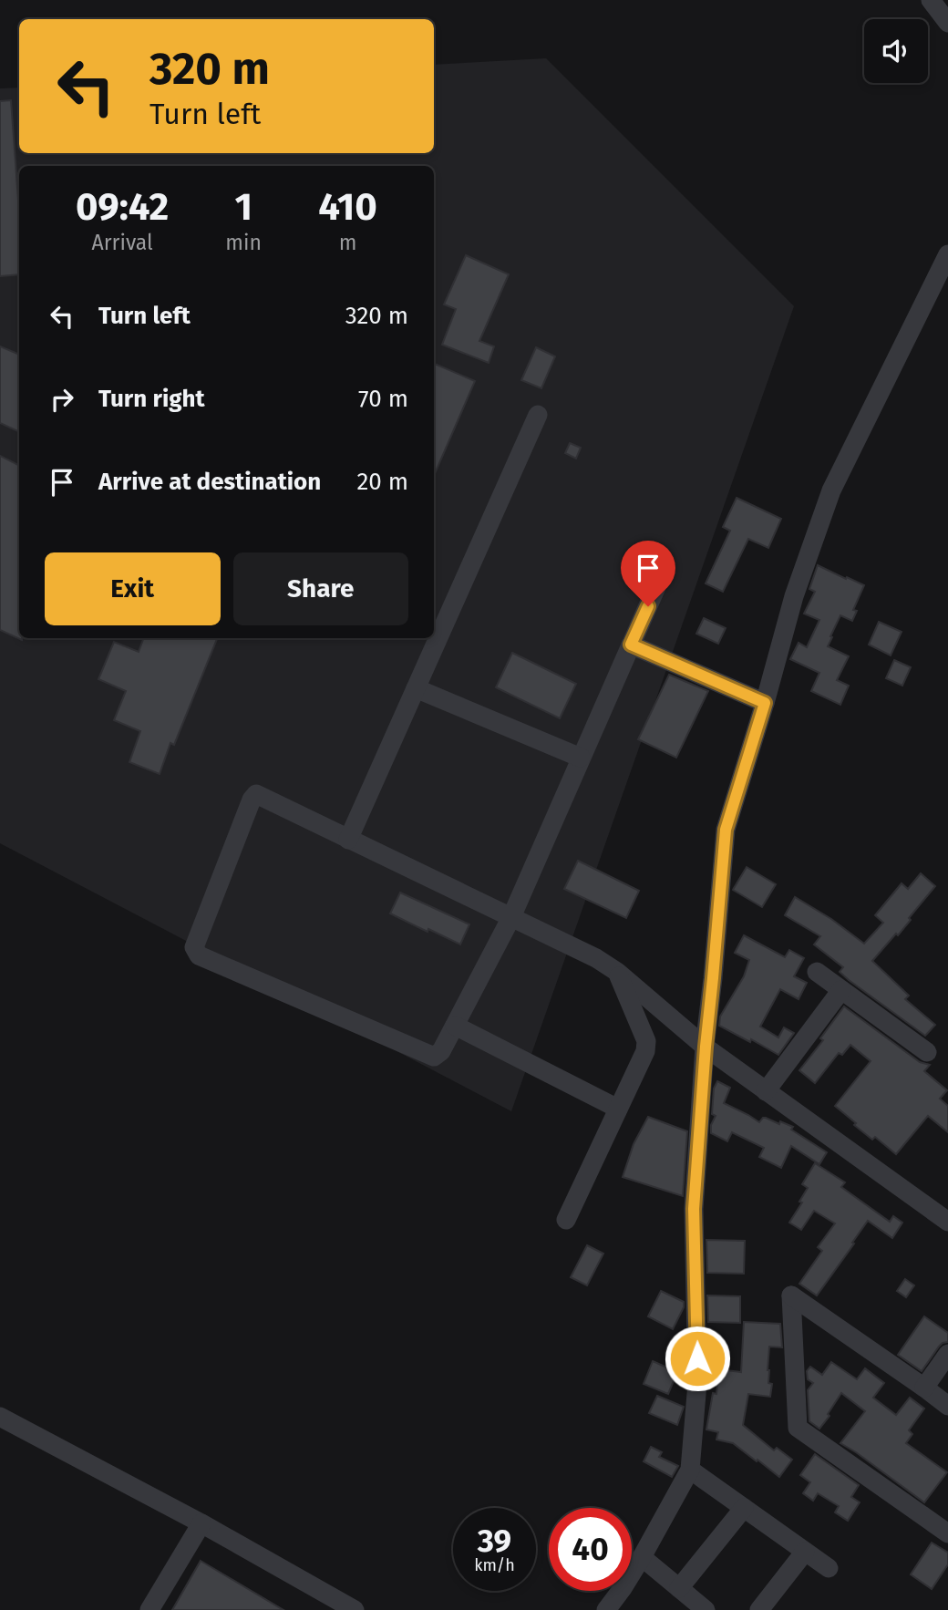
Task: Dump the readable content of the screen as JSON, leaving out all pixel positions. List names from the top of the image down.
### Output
{
  "page": {
    "turn": ["320 m", "Turn left"],
    "eta": [
      "09:42",
      "Arrival",
      "1",
      "min",
      "410",
      "m"
    ],
    "list": [
      {
        "name": "Turn left",
        "value": "320 m"
      },
      {
        "name": "Turn right",
        "value": "70 m"
      },
      {
        "name": "Arrive at destination",
        "value": "20 m"
      }
    ],
    "buttons": ["Exit", "Share"],
    "speed": "39 km/h",
    "limit": "40"
  }
}
